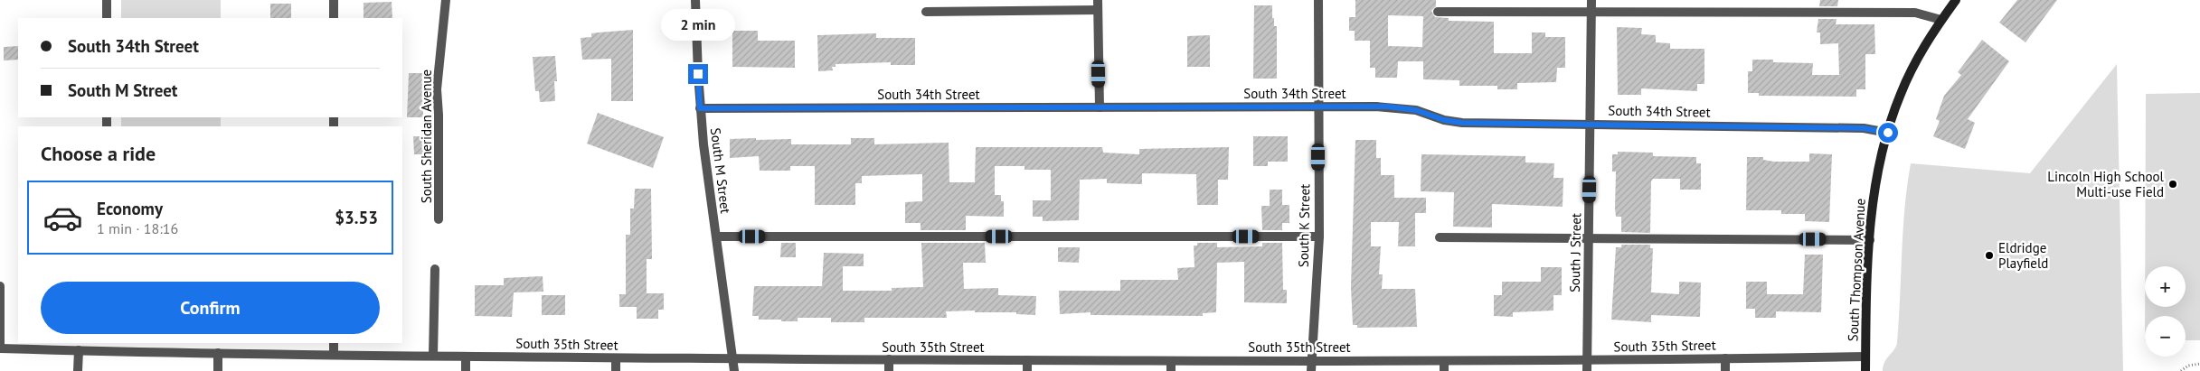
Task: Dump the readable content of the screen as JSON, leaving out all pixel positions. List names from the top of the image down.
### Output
{
  "streets": {
    "main road": ["South Thompson Avenue"],
    "street": [
      "South 34th Street",
      "South Sheridan Avenue",
      "South M Street",
      "South K Street",
      "South J Street",
      "South 35th Street"
    ]
  },
  "crossings": [
    ["South 34th Street", "South M Street"],
    ["South 34th Street", "South K Street"],
    ["South 34th Street", "South J Street"],
    ["South 34th Street", "South Thompson Avenue"],
    ["South M Street", "South 35th Street"],
    ["South K Street", "South 35th Street"],
    ["South J Street", "South 35th Street"],
    ["South Thompson Avenue", "South 35th Street"]
  ],
  "places": ["Lincoln High School Multi-use Field", "Eldridge Playfield"],
  "page": {
    "bubble": "2 min",
    "banner": ["South 34th Street", "South M Street"],
    "heading": "Choose a ride",
    "list": [
      {
        "name": "Economy",
        "note": "1 min · 18:16",
        "value": "$3.53"
      }
    ],
    "map_buttons": ["+", "−"],
    "buttons": "Confirm"
  }
}
